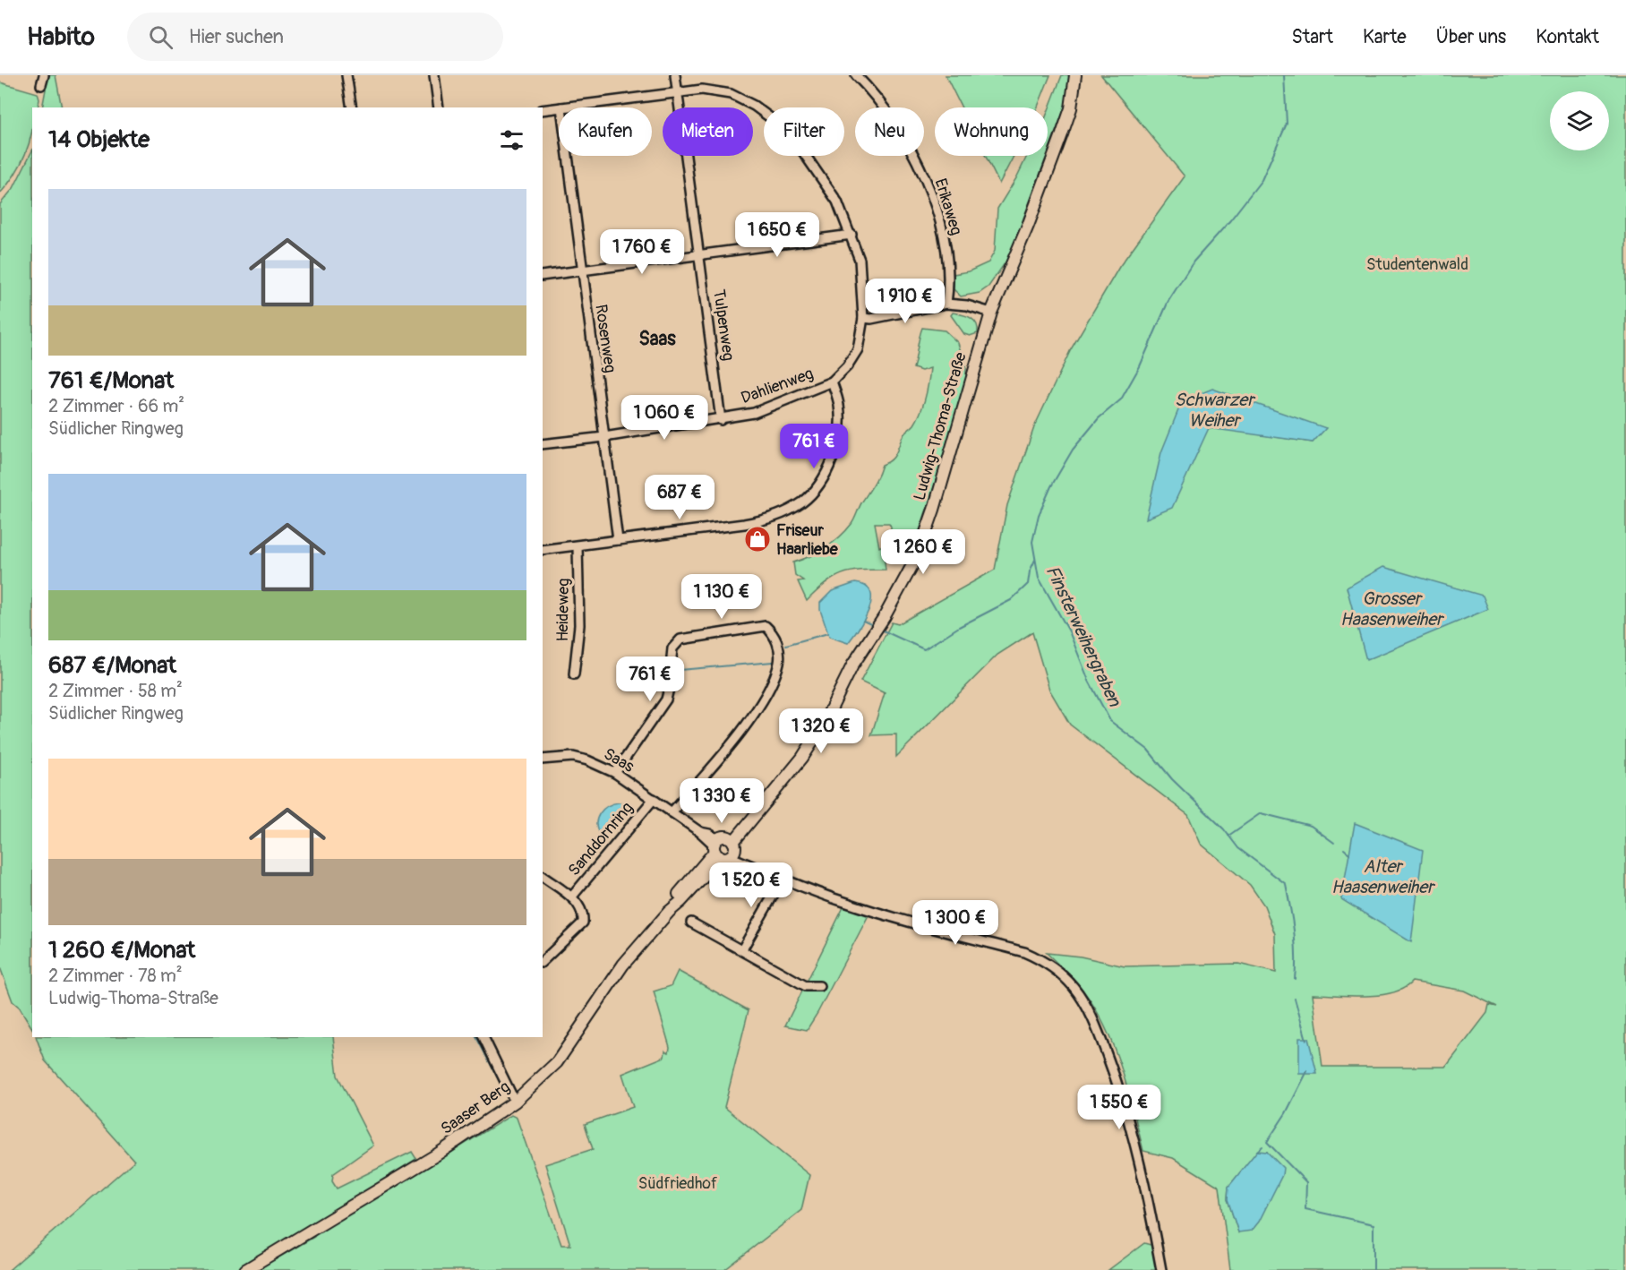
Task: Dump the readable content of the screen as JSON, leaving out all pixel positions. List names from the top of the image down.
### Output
{
  "streets": {
    "street": [
      "Erikaweg",
      "Tulpenweg",
      "Rosenweg",
      "Dahlienweg",
      "Ludwig-Thoma-Straße",
      "Heideweg",
      "Saas",
      "Sanddornring",
      "Saaser Berg"
    ]
  },
  "crossings": [
    ["Tulpenweg", "Dahlienweg"],
    ["Rosenweg", "Dahlienweg"],
    ["Ludwig-Thoma-Straße", "Saas"],
    ["Ludwig-Thoma-Straße", "Saaser Berg"],
    ["Saas", "Sanddornring"],
    ["Saas", "Saaser Berg"]
  ],
  "districts": ["Saas"],
  "water": [
    "Schwarzer Weiher",
    "Grosser Haasenweiher",
    "Finsterweihergraben",
    "Alter Haasenweiher"
  ],
  "parks": ["Studentenwald", "Südfriedhof"],
  "places": {
    "shop": ["Friseur Haarliebe"]
  },
  "page": {
    "header": "Habito",
    "search": "Hier suchen",
    "nav": [
      "Start",
      "Karte",
      "Über uns",
      "Kontakt"
    ],
    "chip": [
      "Kaufen",
      "Mieten",
      "Filter",
      "Neu",
      "Wohnung"
    ],
    "heading": "14 Objekte",
    "list": [
      {
        "name": "761 €/Monat",
        "note": "2 Zimmer · 66 m² · Südlicher Ringweg"
      },
      {
        "name": "687 €/Monat",
        "note": "2 Zimmer · 58 m² · Südlicher Ringweg"
      },
      {
        "name": "1 260 €/Monat",
        "note": "2 Zimmer · 78 m² · Ludwig-Thoma-Straße"
      }
    ],
    "price": [
      "1 650 €",
      "1 760 €",
      "1 910 €",
      "1 060 €",
      "761 €",
      "687 €",
      "1 260 €",
      "1 130 €",
      "761 €",
      "1 320 €",
      "1 330 €",
      "1 520 €",
      "1 300 €",
      "1 550 €"
    ]
  }
}
